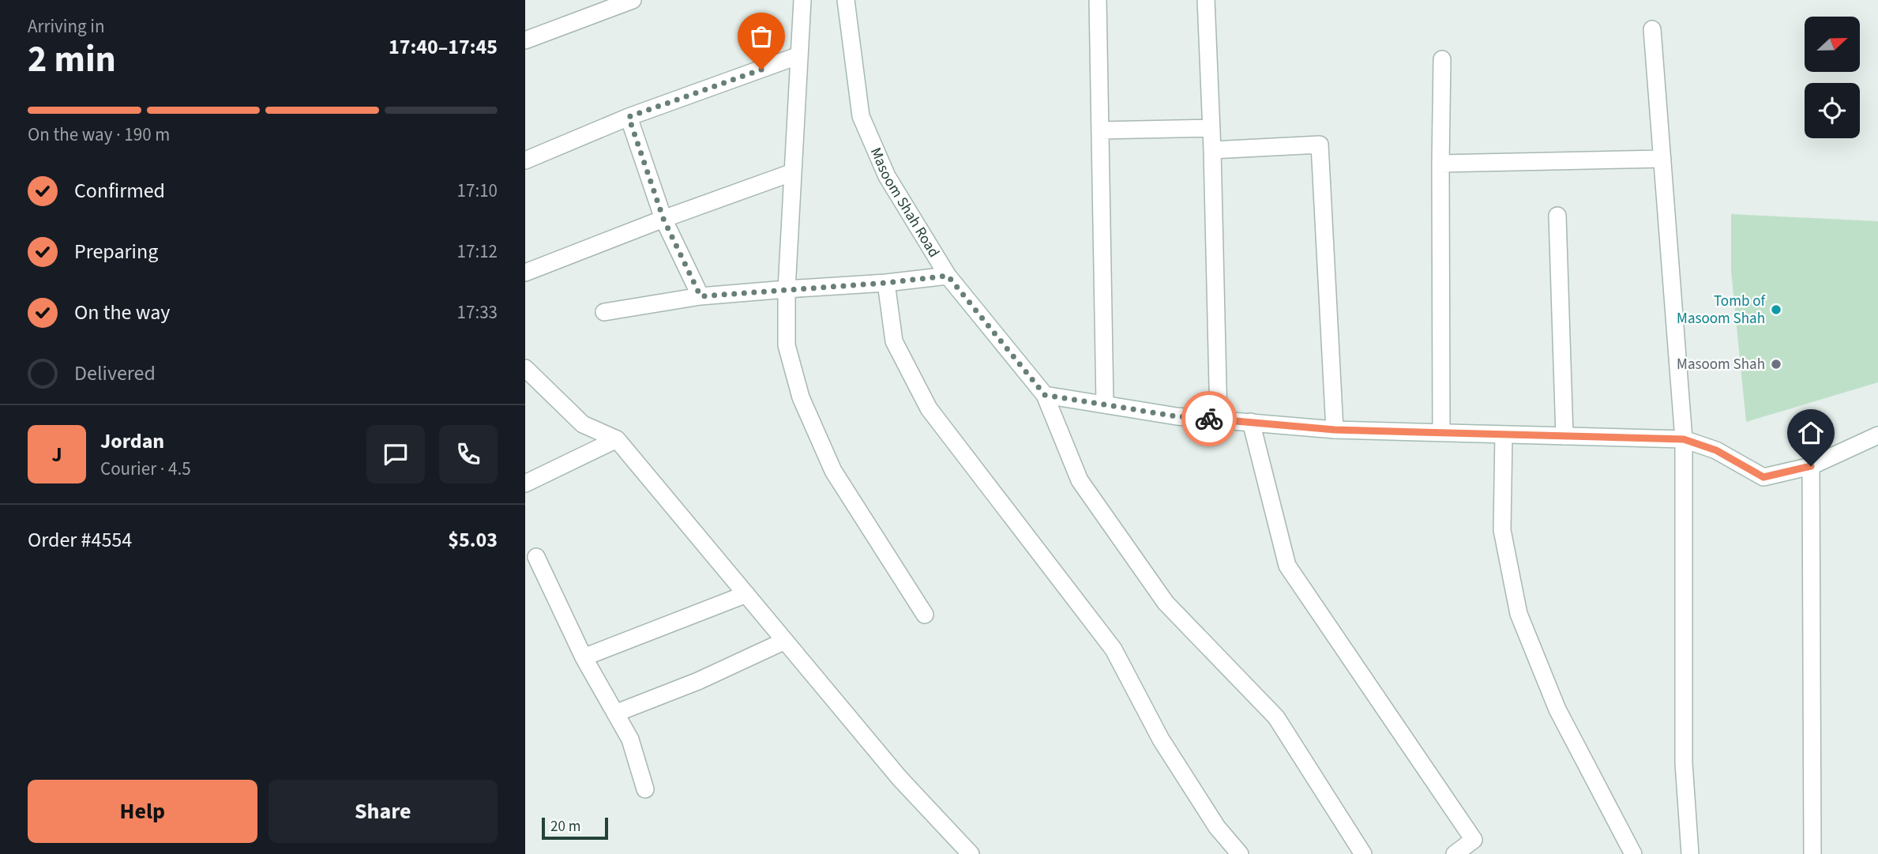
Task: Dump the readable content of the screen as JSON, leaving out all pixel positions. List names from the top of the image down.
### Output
{
  "streets": {
    "street": ["Masoom Shah Road"]
  },
  "places": ["Tomb of Masoom Shah", "Masoom Shah"],
  "scale_bar": "20 m",
  "north": "right",
  "page": {
    "heading": ["2 min", "Arriving in", "17:40–17:45"],
    "panel": [
      "Jordan",
      "Courier · 4.5",
      "Order #4554",
      "$5.03"
    ],
    "bar": "On the way · 190 m",
    "list": [
      ["Confirmed", "17:10"],
      ["Preparing", "17:12"],
      ["On the way", "17:33"],
      "Delivered"
    ],
    "round": "J",
    "buttons": ["Help", "Share"],
    "scale": "20 m"
  }
}
